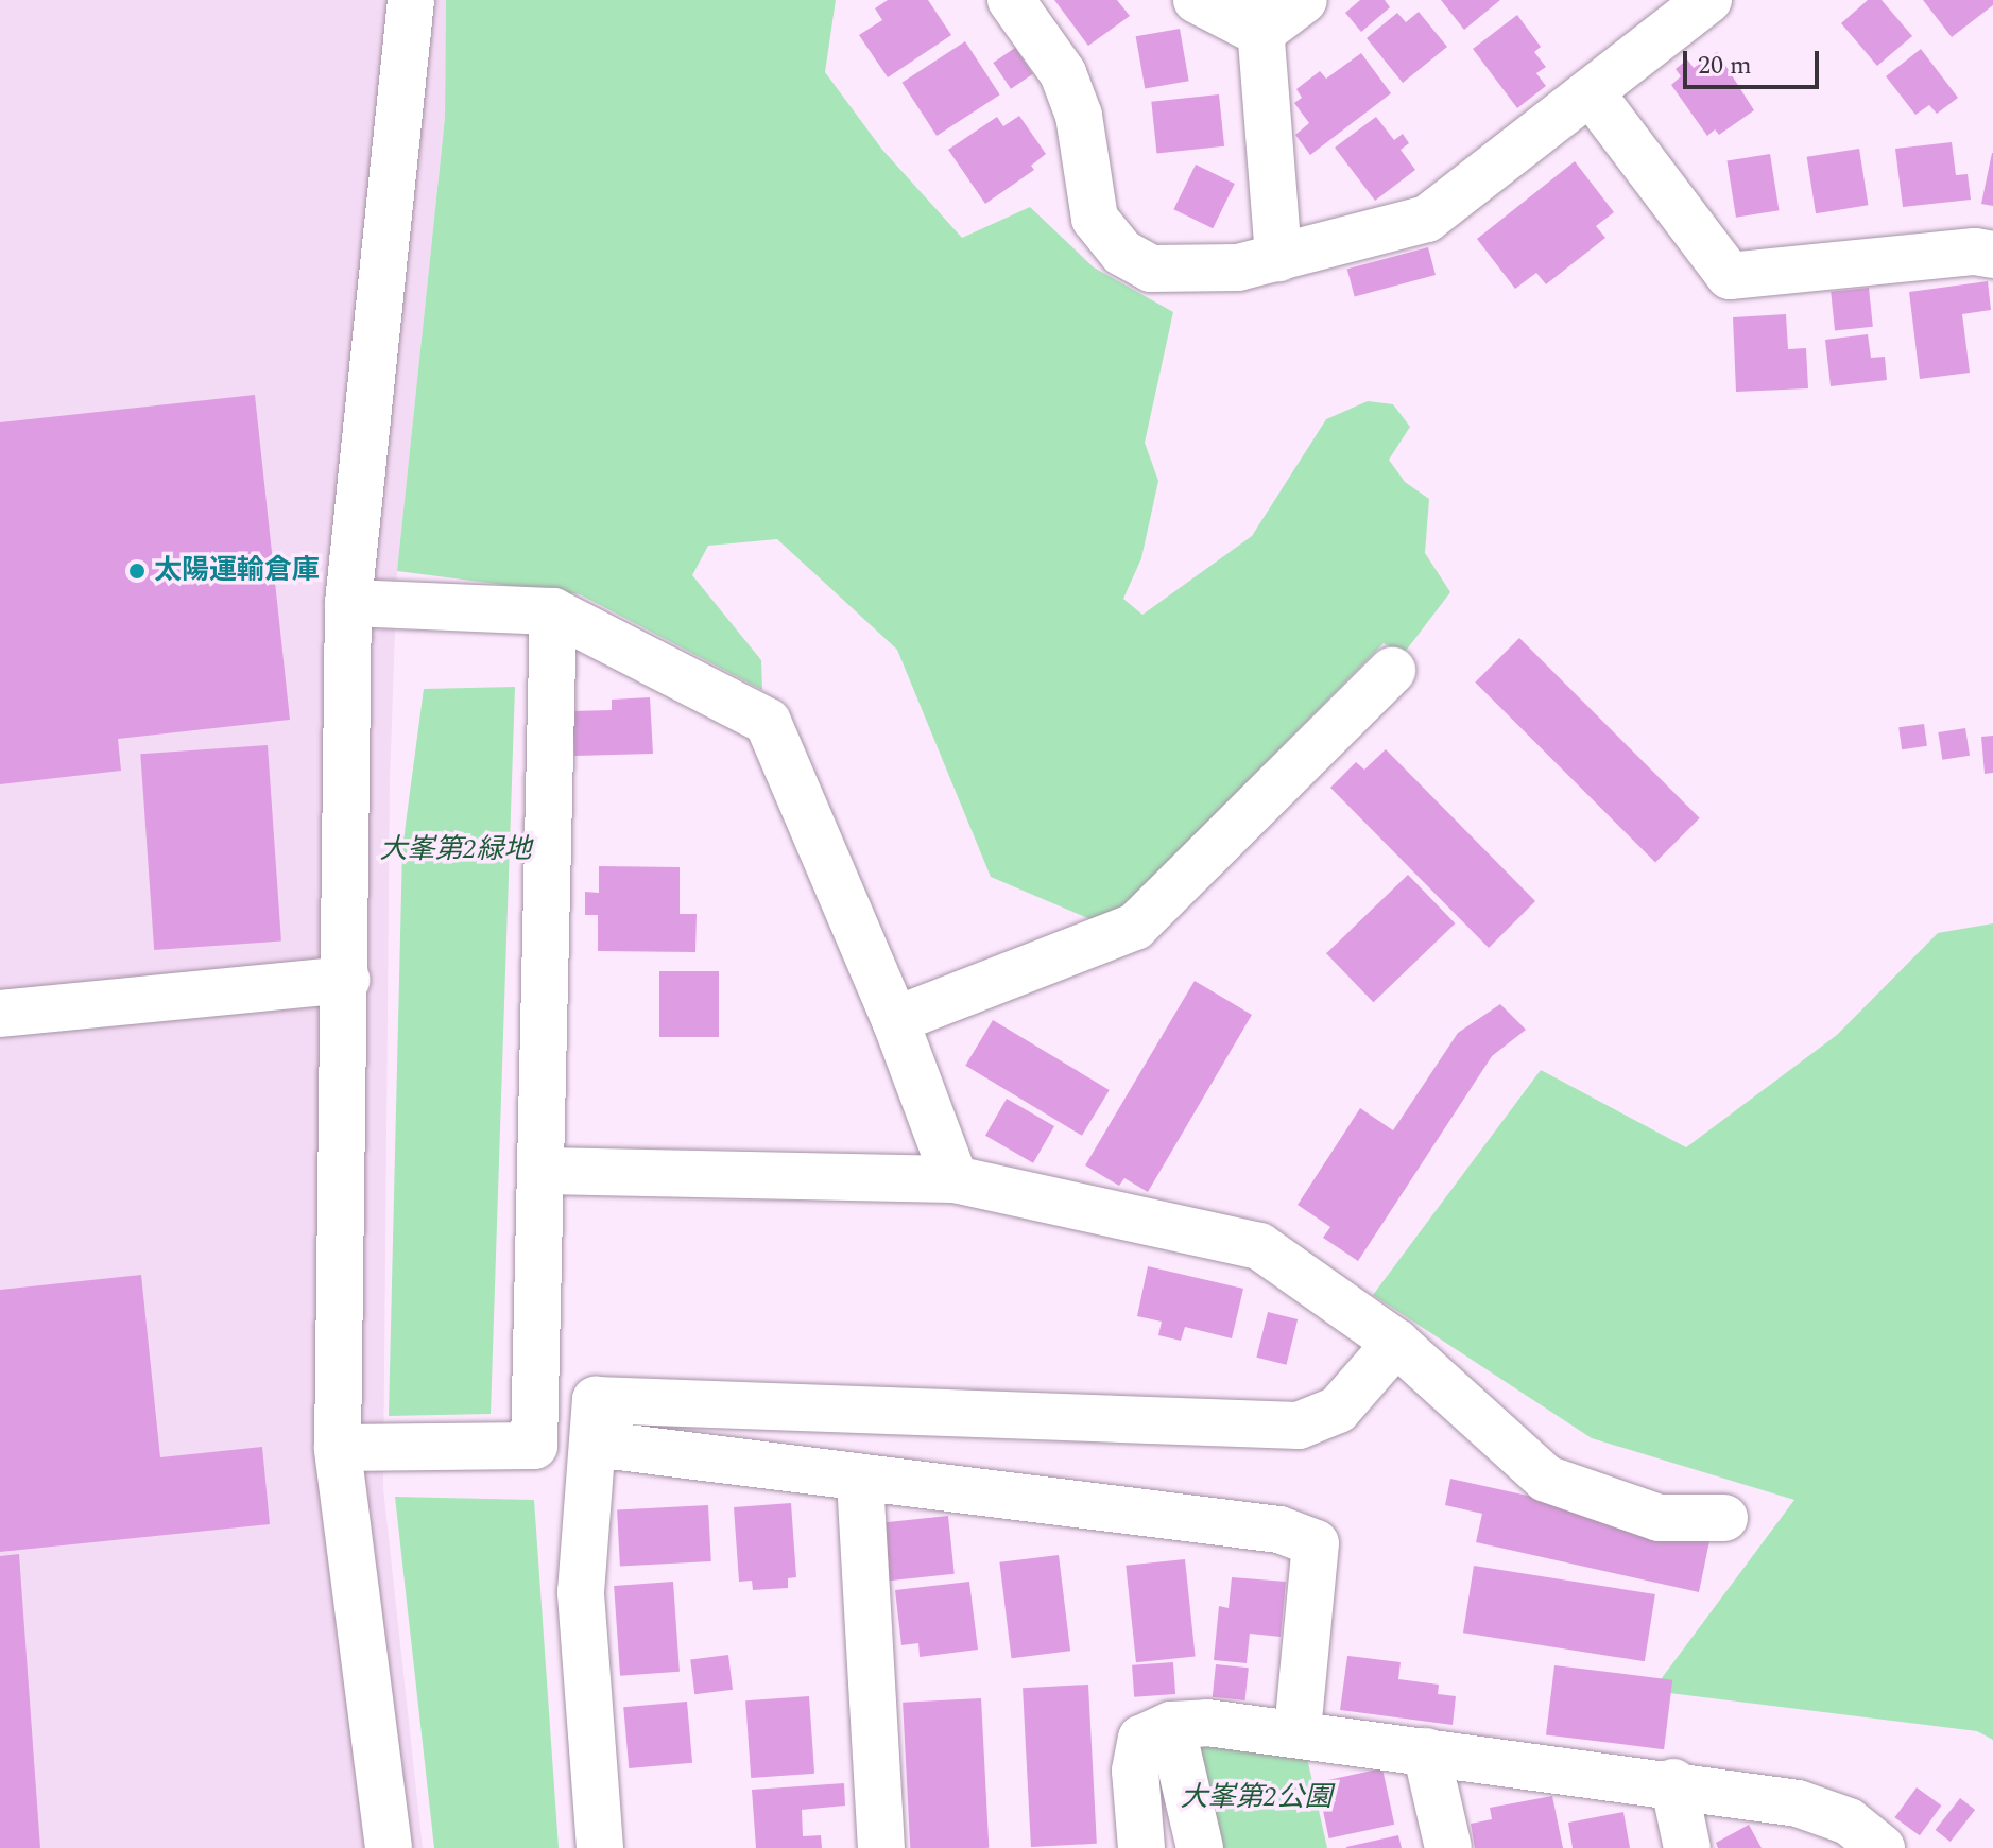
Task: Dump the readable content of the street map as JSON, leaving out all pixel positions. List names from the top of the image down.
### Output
{
  "parks": ["大峯第2緑地", "大峯第2公園"],
  "places": ["太陽運輸倉庫"],
  "scale_bar": "20 m"
}
